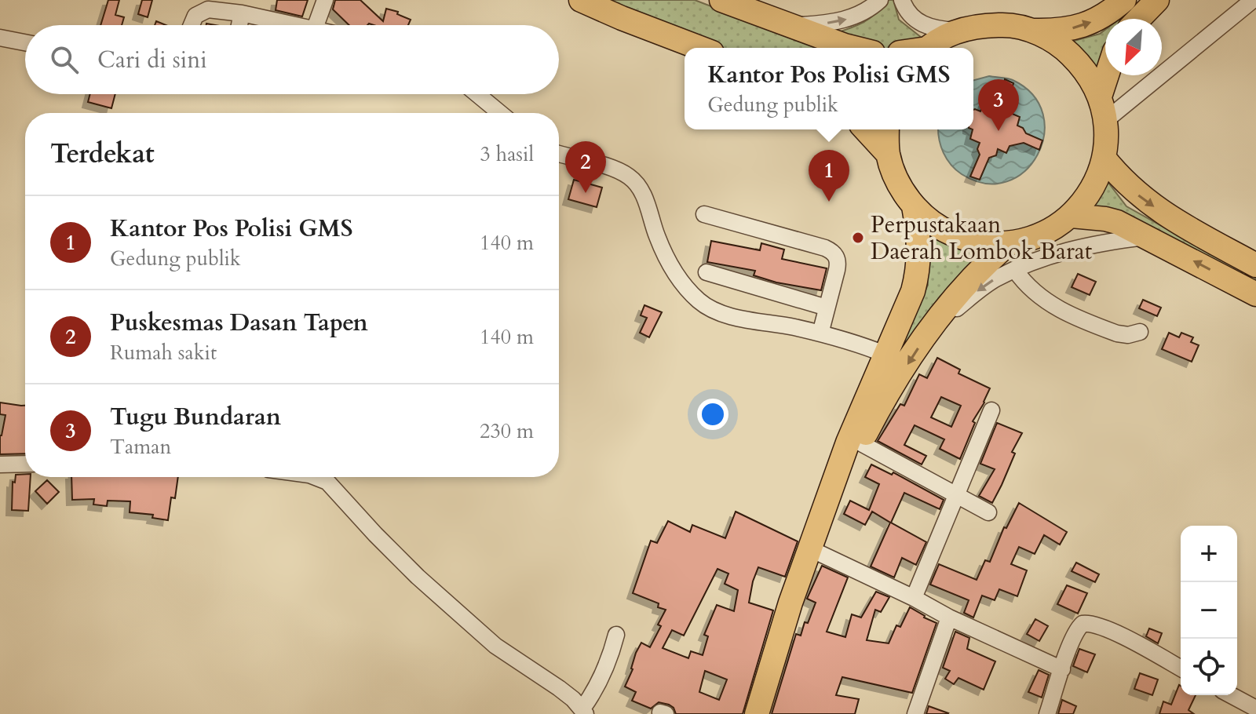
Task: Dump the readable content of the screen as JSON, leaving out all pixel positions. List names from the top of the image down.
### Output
{
  "places": ["Perpustakaan Daerah Lombok Barat"],
  "north": "bottom left",
  "page": {
    "search": "Cari di sini",
    "popup": ["Kantor Pos Polisi GMS", "Gedung publik"],
    "pins": ["3", "2", "1"],
    "heading": ["Terdekat", "3 hasil"],
    "list": [
      {
        "mark": "1",
        "name": "Kantor Pos Polisi GMS",
        "note": "Gedung publik",
        "value": "140 m"
      },
      {
        "mark": "2",
        "name": "Puskesmas Dasan Tapen",
        "note": "Rumah sakit",
        "value": "140 m"
      },
      {
        "mark": "3",
        "name": "Tugu Bundaran",
        "note": "Taman",
        "value": "230 m"
      }
    ],
    "map_buttons": ["+", "−"]
  }
}
